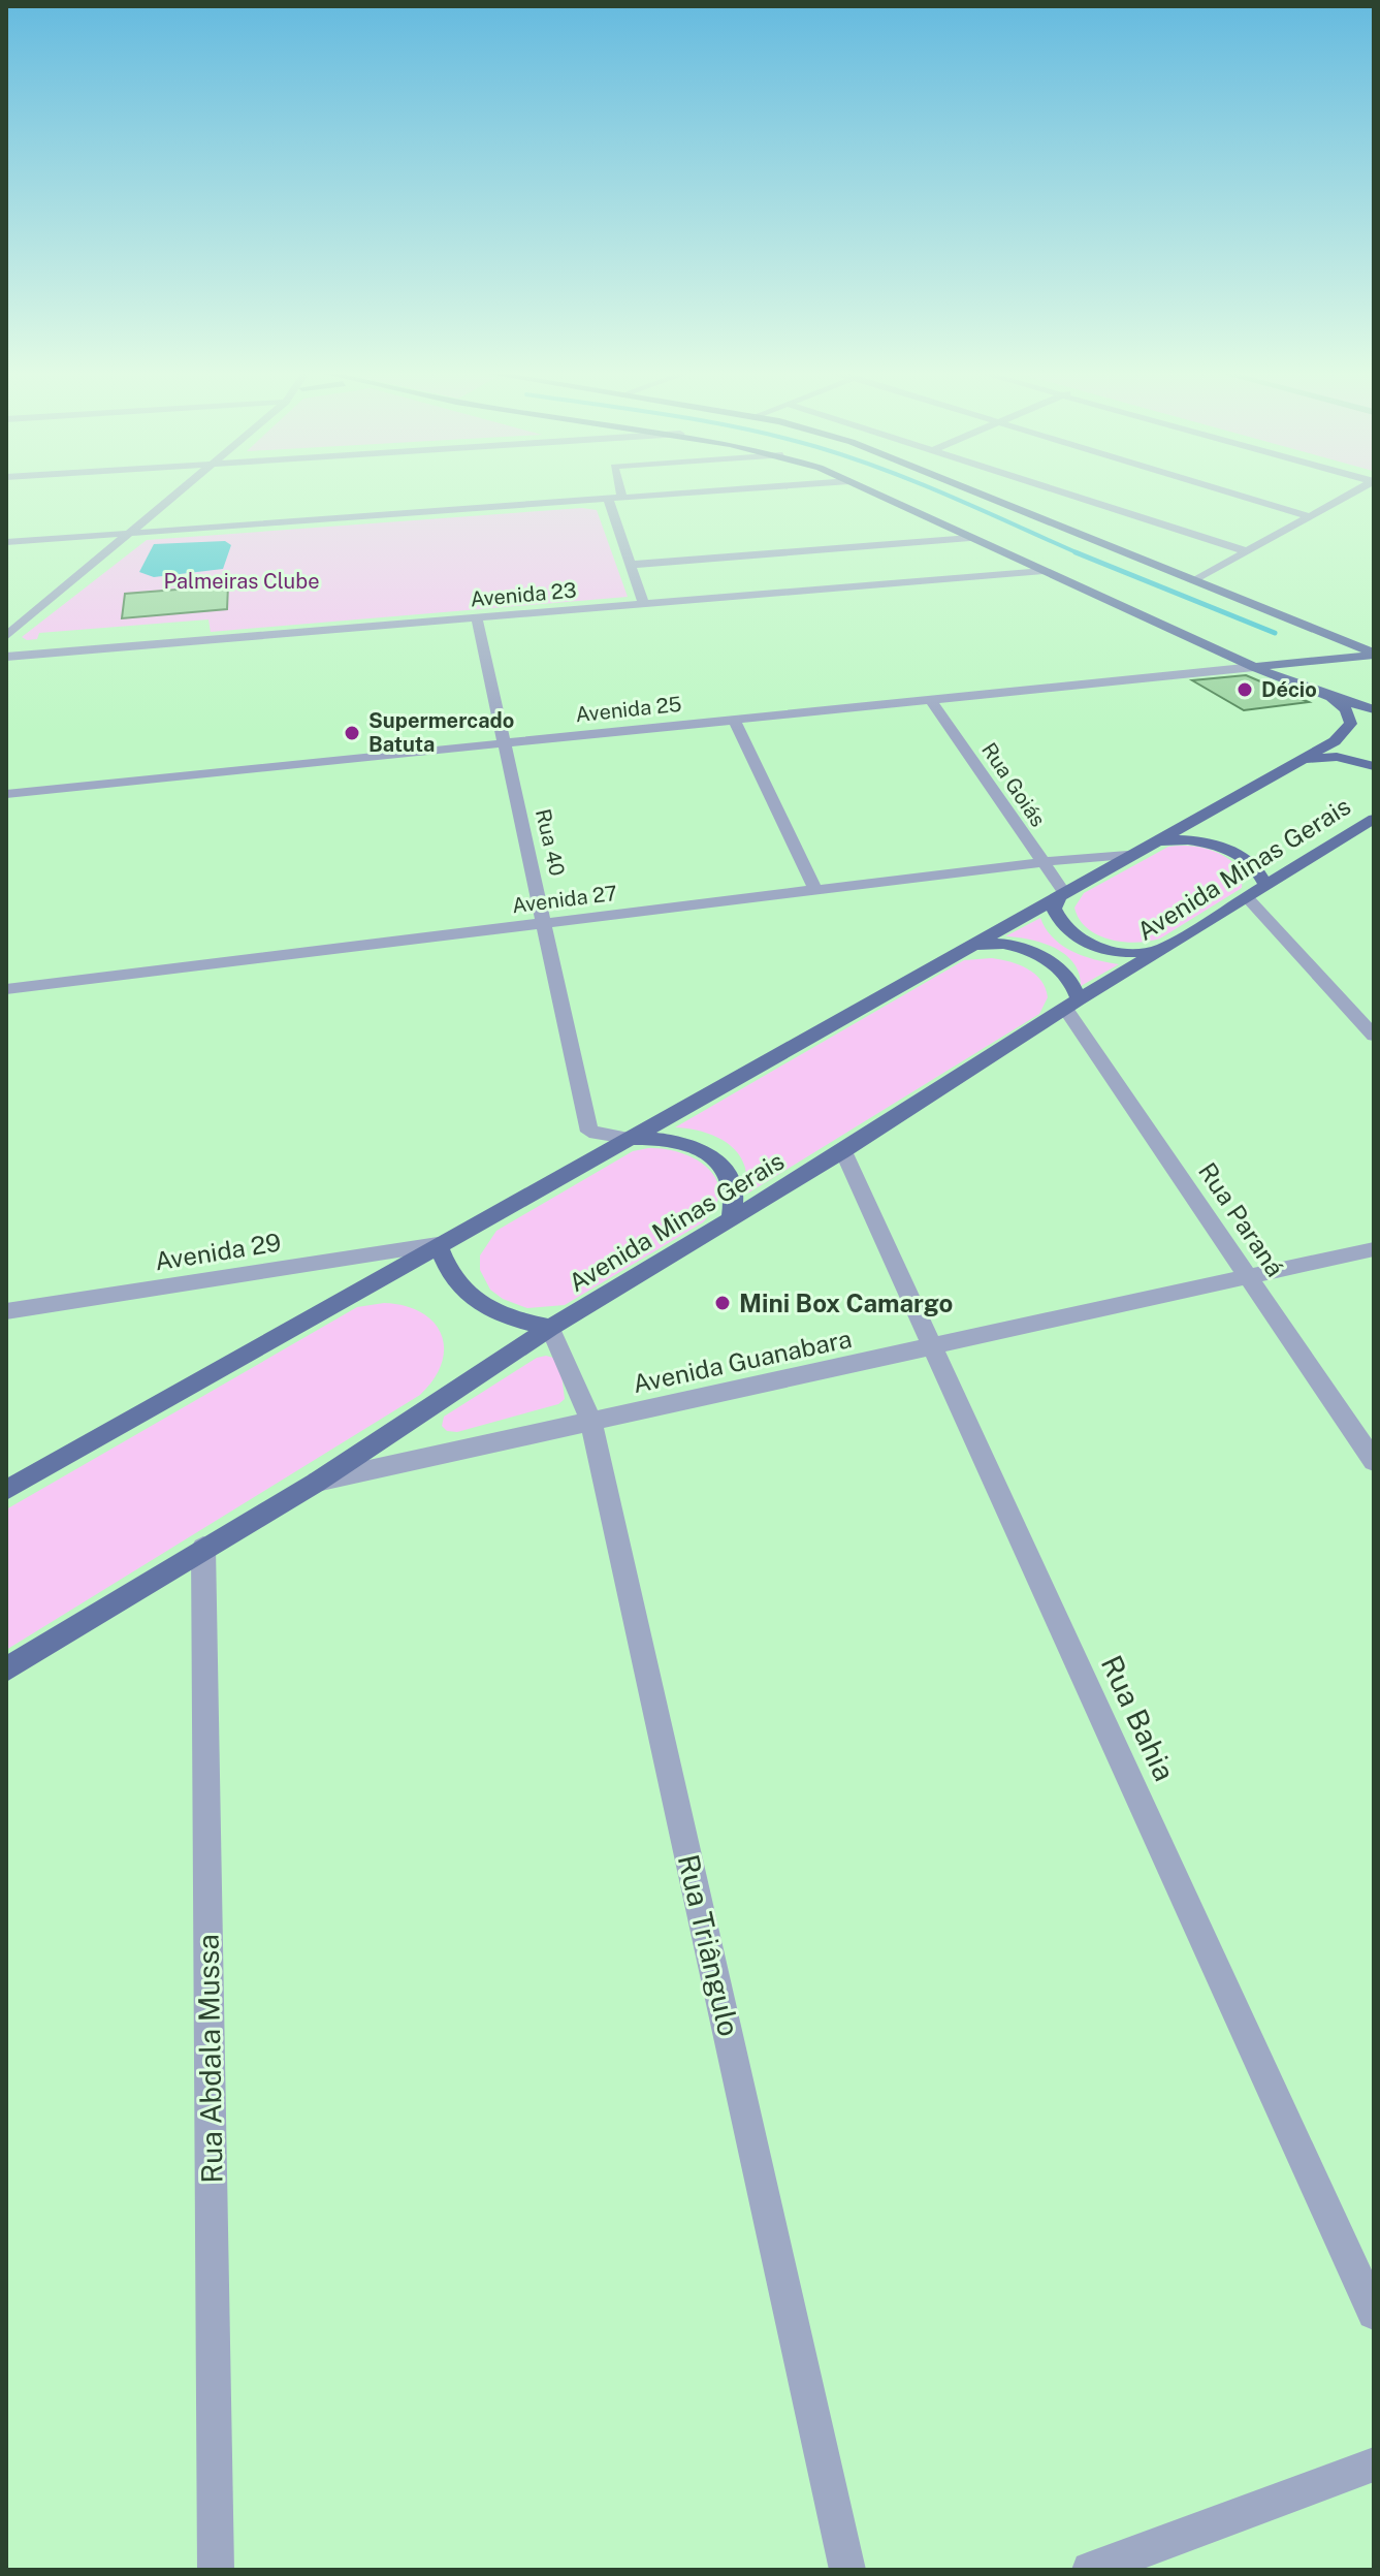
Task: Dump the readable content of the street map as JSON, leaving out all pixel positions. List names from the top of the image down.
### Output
{
  "streets": {
    "main road": ["Avenida Minas Gerais"],
    "street": [
      "Avenida 23",
      "Avenida 25",
      "Rua Goiás",
      "Rua 40",
      "Avenida 27",
      "Rua Paraná",
      "Avenida 29",
      "Avenida Guanabara",
      "Rua Bahia",
      "Rua Triângulo",
      "Rua Abdala Mussa"
    ]
  },
  "crossings": [
    ["Avenida 23", "Rua 40"],
    ["Avenida 25", "Rua Goiás"],
    ["Avenida 25", "Rua 40"],
    ["Rua Goiás", "Avenida 27"],
    ["Rua 40", "Avenida 27"],
    ["Avenida Minas Gerais", "Rua Paraná"],
    ["Avenida Minas Gerais", "Avenida Guanabara"],
    ["Avenida Minas Gerais", "Rua Bahia"],
    ["Avenida Minas Gerais", "Rua Triângulo"],
    ["Avenida Minas Gerais", "Rua Abdala Mussa"],
    ["Rua Paraná", "Avenida Guanabara"],
    ["Avenida Guanabara", "Rua Bahia"],
    ["Avenida Guanabara", "Rua Triângulo"]
  ],
  "parks": ["Palmeiras Clube"],
  "places": ["Décio", "Supermercado Batuta", "Mini Box Camargo"]
}
